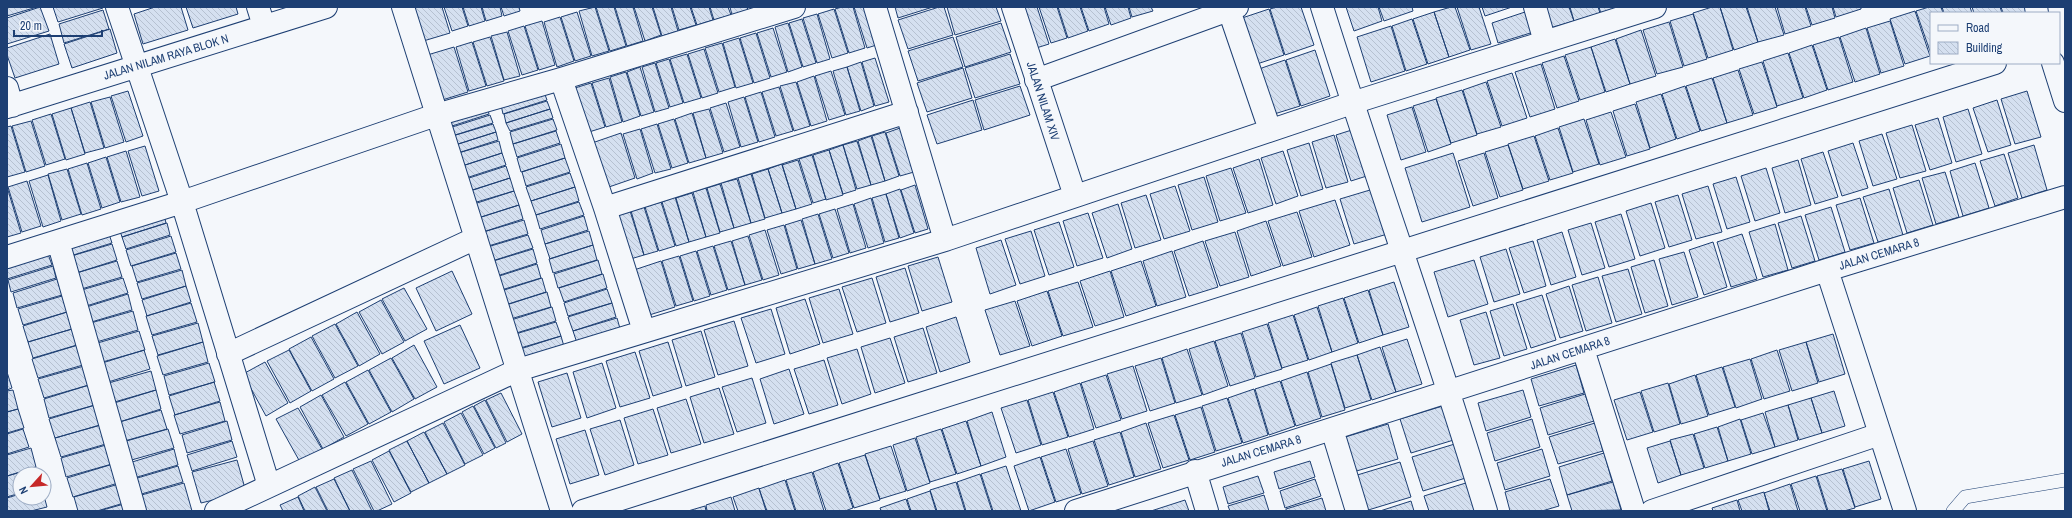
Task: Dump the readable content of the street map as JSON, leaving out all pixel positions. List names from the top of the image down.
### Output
{
  "streets": {
    "street": ["JALAN NILAM RAYA BLOK N", "JALAN NILAM XIV", "JALAN CEMARA 8"]
  },
  "legend": ["Road", "Building"],
  "scale_bar": "20 m",
  "north": "bottom left"
}
